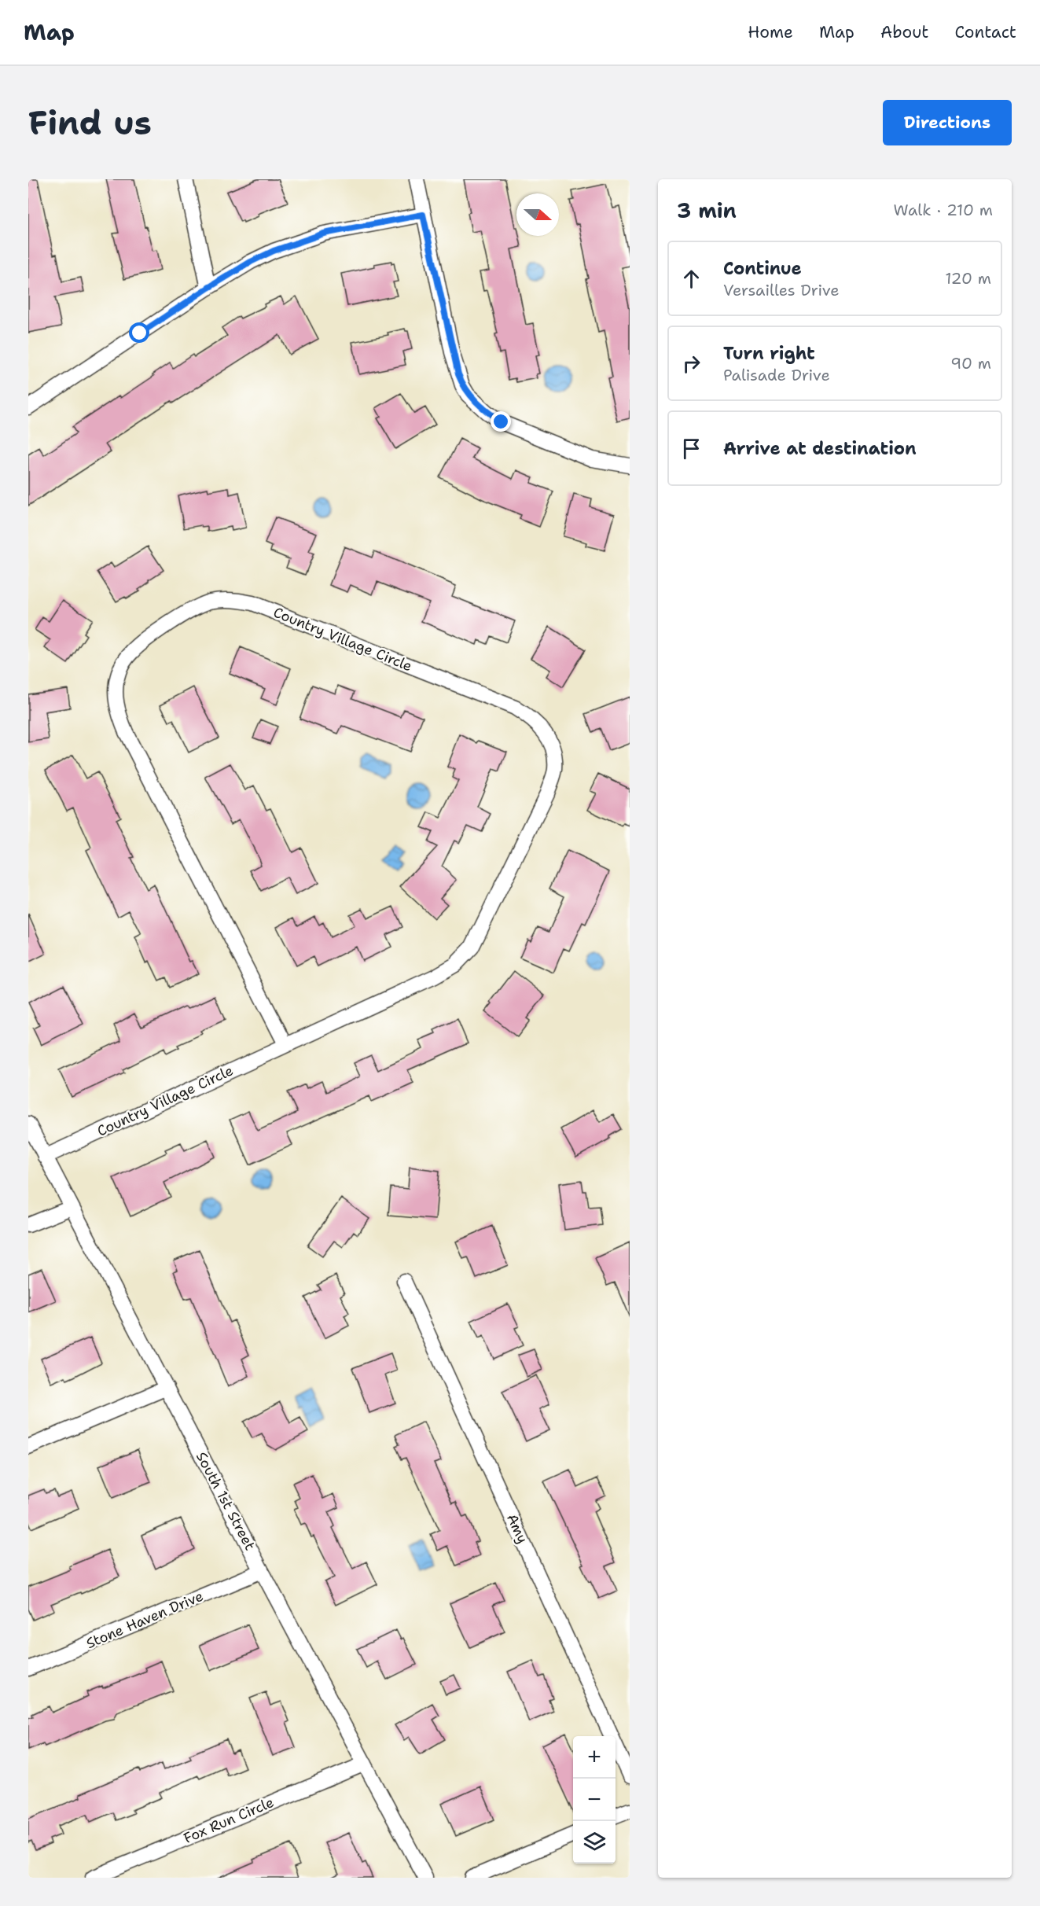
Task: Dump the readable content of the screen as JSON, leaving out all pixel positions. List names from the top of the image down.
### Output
{
  "streets": {
    "street": [
      "Country Village Circle",
      "South 1st Street",
      "Amy",
      "Stone Haven Drive",
      "Fox Run Circle"
    ]
  },
  "crossings": [
    ["Country Village Circle", "South 1st Street"],
    ["South 1st Street", "Stone Haven Drive"],
    ["South 1st Street", "Fox Run Circle"]
  ],
  "north": "right",
  "page": {
    "header": "Map",
    "nav": [
      "Home",
      "Map",
      "About",
      "Contact"
    ],
    "buttons": "Directions",
    "title": "Find us",
    "heading": ["3 min", "Walk · 210 m"],
    "list": [
      ["Continue", "Versailles Drive", "120 m"],
      ["Turn right", "Palisade Drive", "90 m"],
      "Arrive at destination"
    ],
    "map_buttons": ["+", "−"]
  }
}
